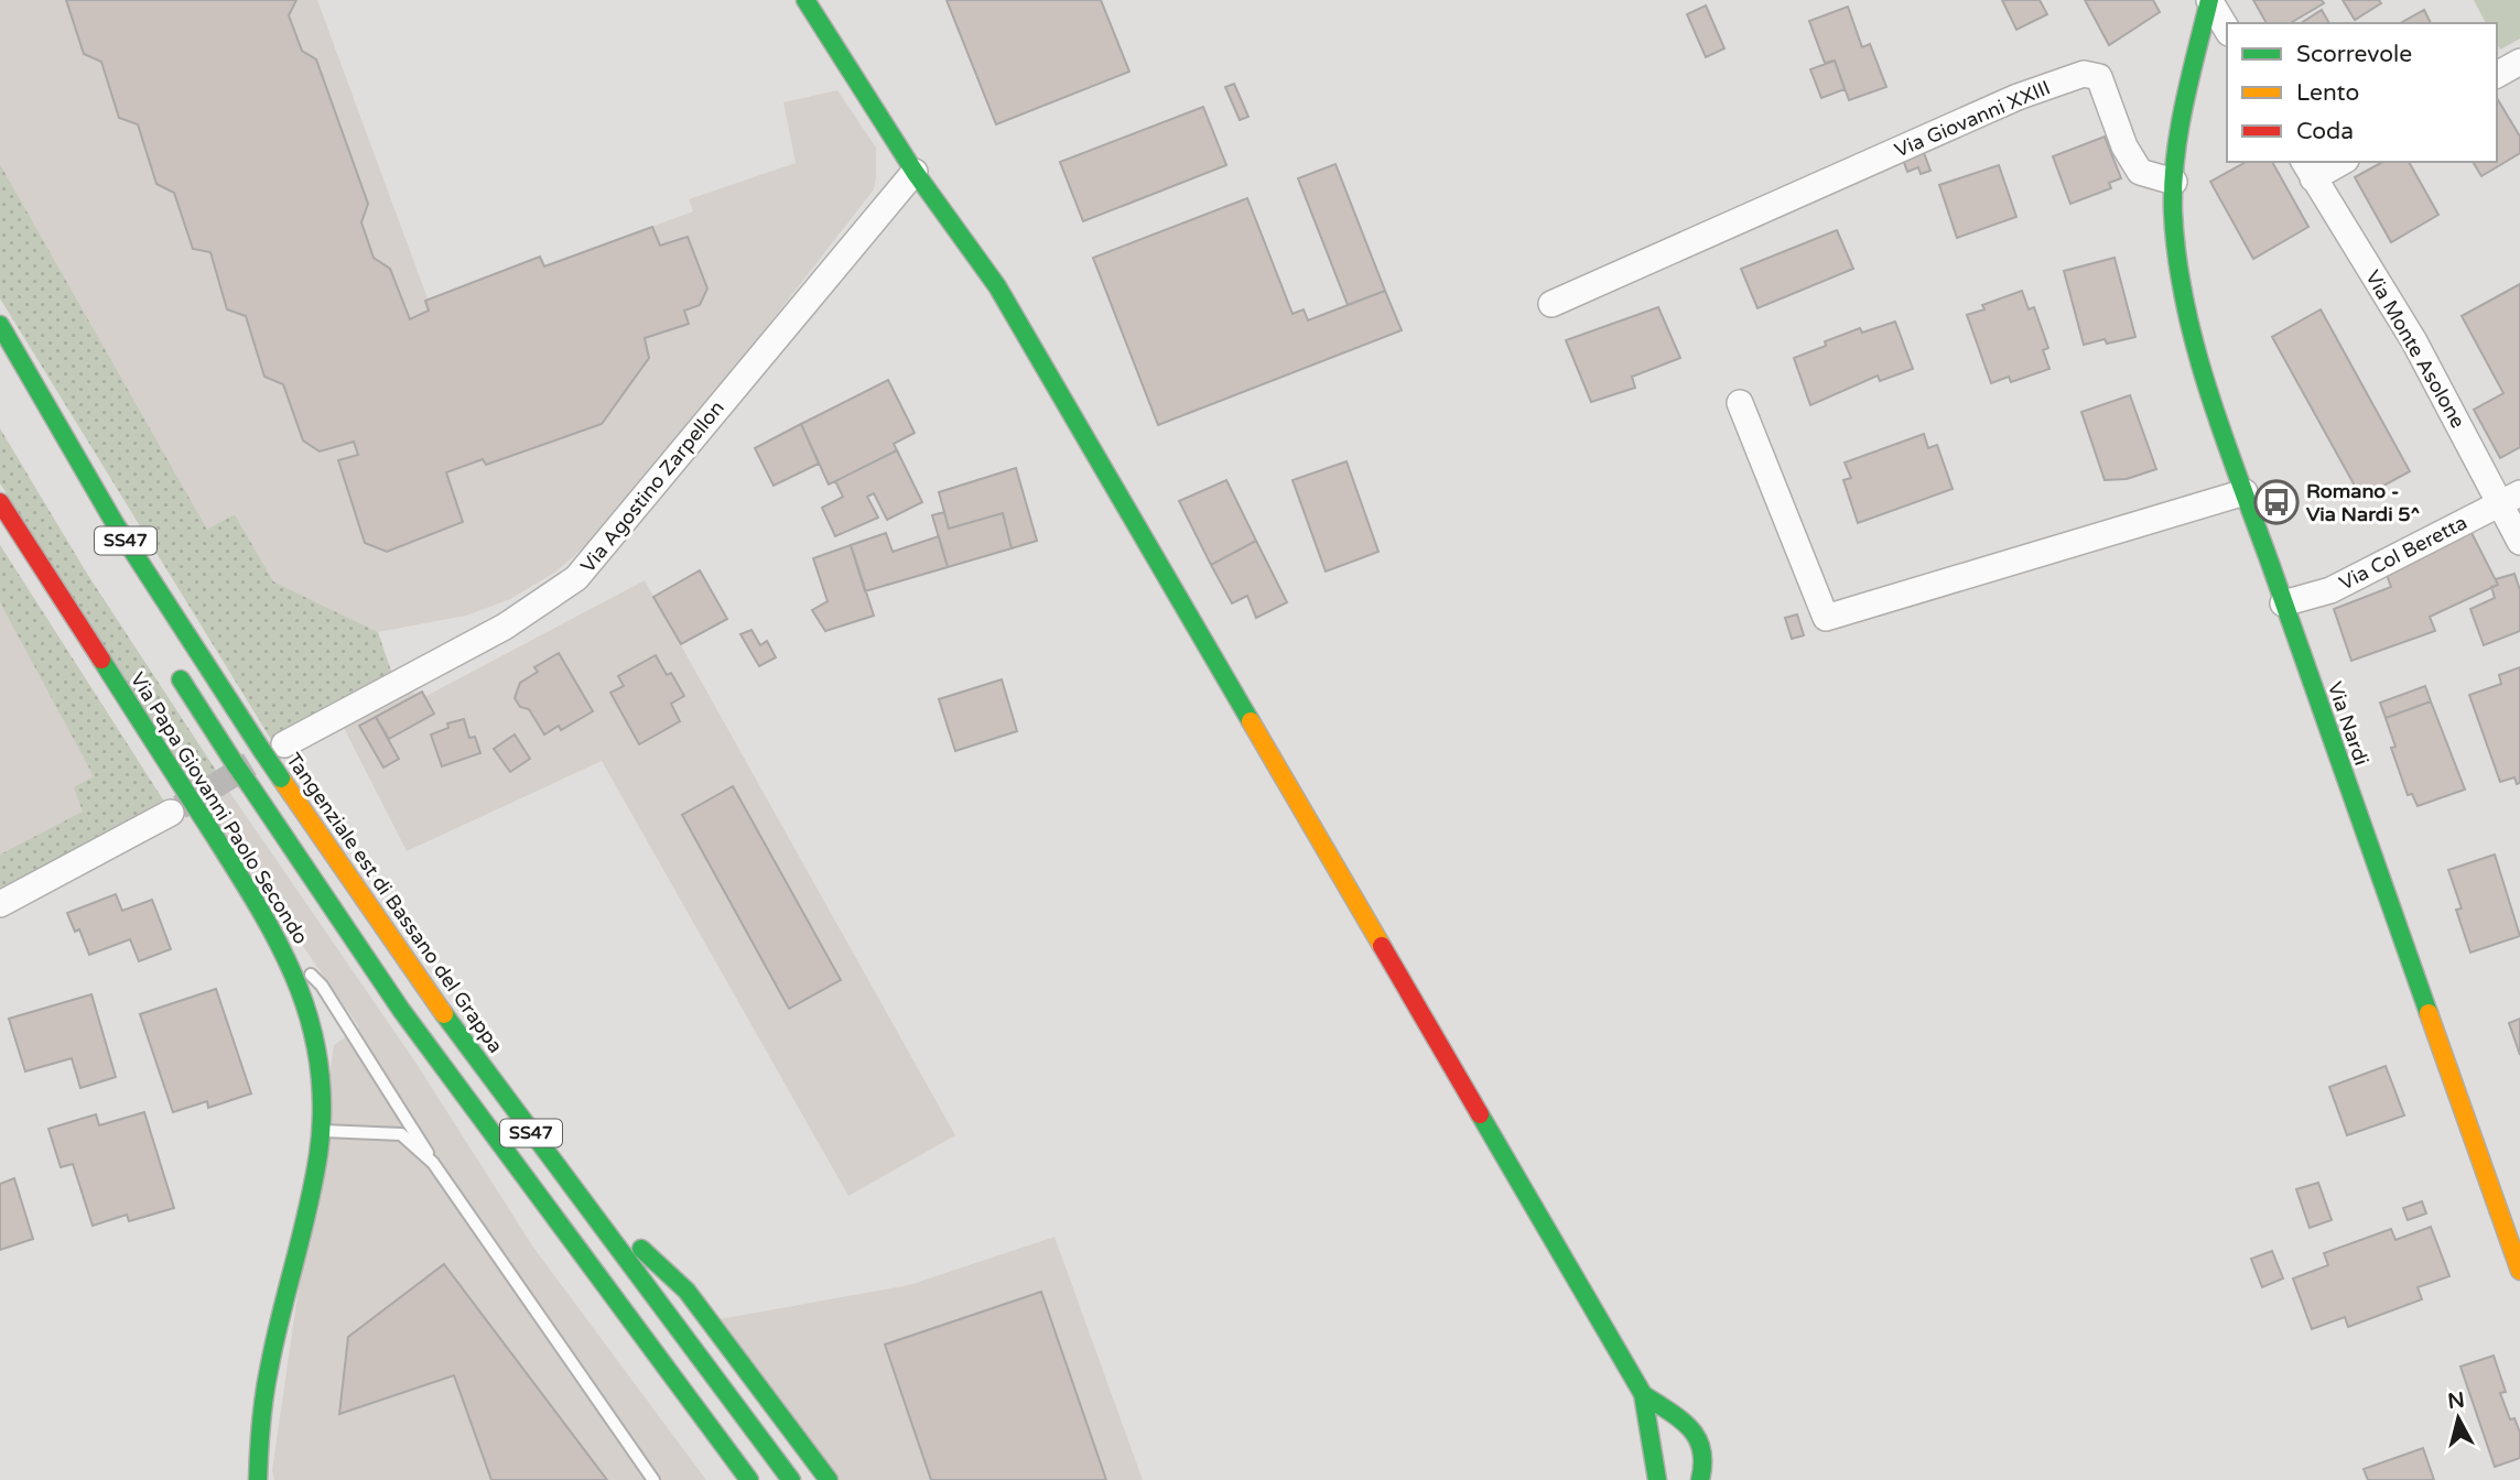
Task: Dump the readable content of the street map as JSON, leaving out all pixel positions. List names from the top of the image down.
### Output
{
  "streets": {
    "main road": [
      "SS47",
      "Via Nardi",
      "Via Papa Giovanni Paolo Secondo",
      "Tangenziale est di Bassano del Grappa"
    ],
    "street": [
      "Via Giovanni XXIII",
      "Via Monte Asolone",
      "Via Agostino Zarpellon",
      "Via Col Beretta"
    ]
  },
  "crossings": [
    ["Via Giovanni XXIII", "Via Nardi"],
    ["Via Monte Asolone", "Via Col Beretta"],
    ["Via Agostino Zarpellon", "Tangenziale est di Bassano del Grappa"],
    ["Via Col Beretta", "Via Nardi"]
  ],
  "places": {
    "bus stop": ["Romano - Via Nardi 5^"]
  },
  "legend": ["Scorrevole", "Lento", "Coda"],
  "north": "top"
}
